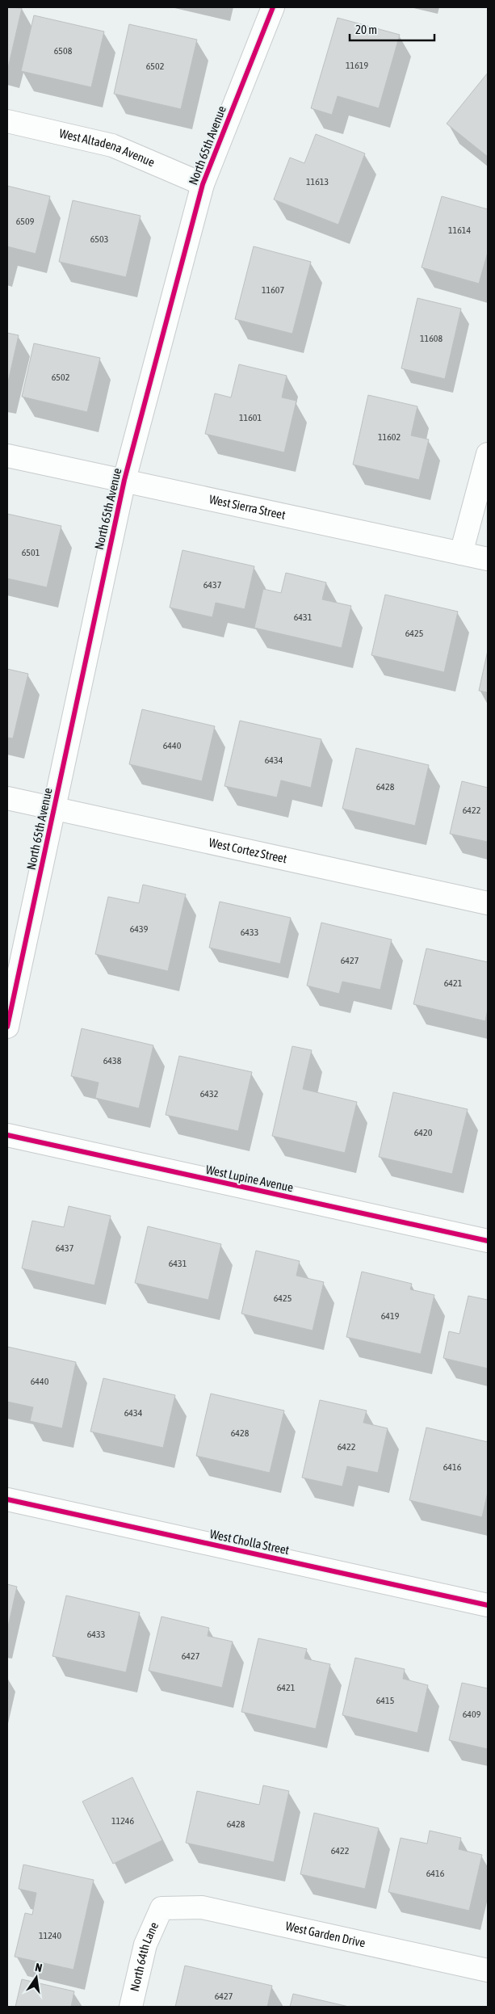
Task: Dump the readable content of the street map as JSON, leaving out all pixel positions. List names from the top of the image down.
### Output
{
  "streets": {
    "street": [
      "North 65th Avenue",
      "West Altadena Avenue",
      "West Sierra Street",
      "West Cortez Street",
      "West Lupine Avenue",
      "West Cholla Street",
      "West Garden Drive",
      "North 64th Lane"
    ]
  },
  "crossings": [
    ["North 65th Avenue", "West Altadena Avenue"],
    ["North 65th Avenue", "West Sierra Street"],
    ["North 65th Avenue", "West Cortez Street"],
    ["West Garden Drive", "North 64th Lane"]
  ],
  "house_numbers": [
    "6508",
    "11619",
    "6502",
    "11613",
    "6509",
    "11614",
    "6503",
    "11607",
    "11608",
    "6502",
    "11601",
    "11602",
    "6501",
    "6437",
    "6431",
    "6425",
    "6440",
    "6434",
    "6428",
    "6422",
    "6439",
    "6433",
    "6427",
    "6421",
    "6438",
    "6432",
    "6420",
    "6437",
    "6431",
    "6425",
    "6419",
    "6440",
    "6434",
    "6428",
    "6422",
    "6416",
    "6433",
    "6427",
    "6421",
    "6415",
    "6409",
    "11246",
    "6428",
    "6422",
    "6416",
    "11240",
    "6427"
  ],
  "scale_bar": "20 m",
  "north": "top"
}
